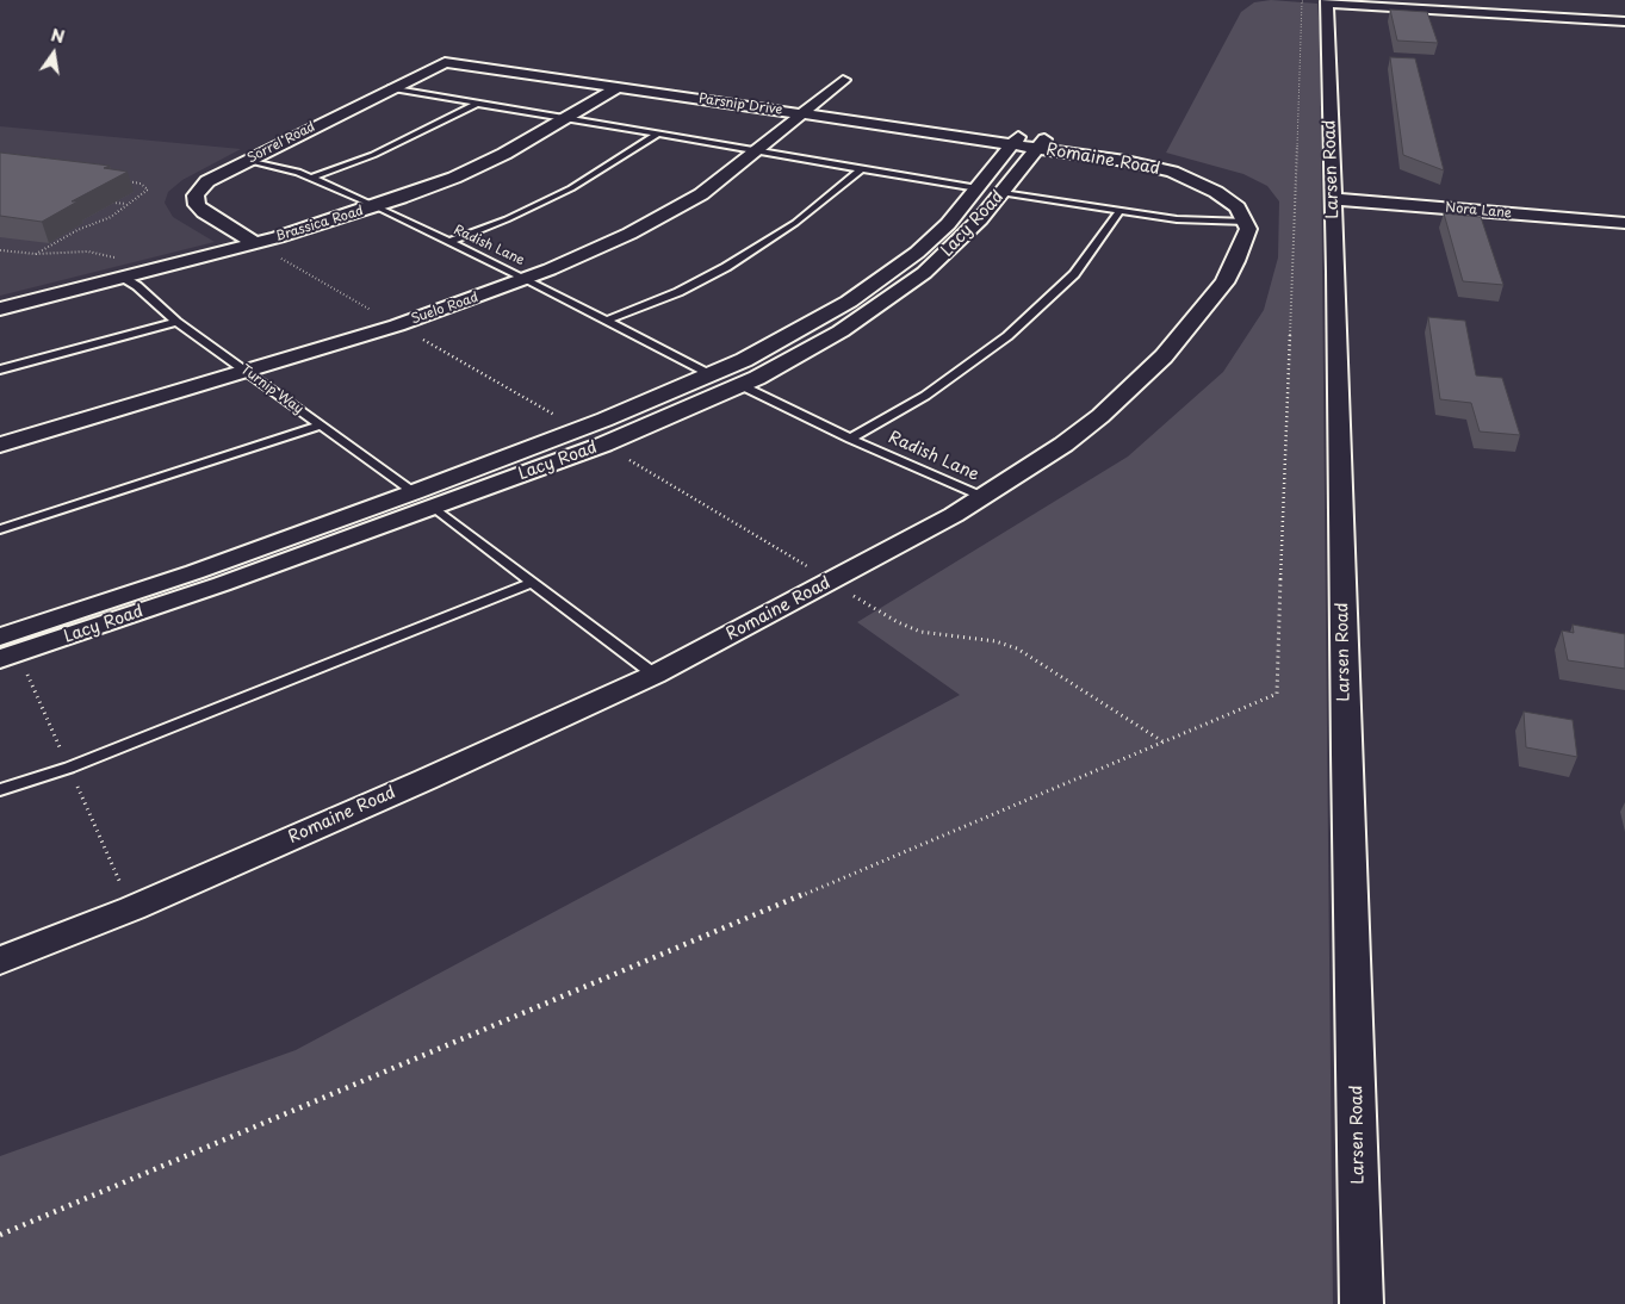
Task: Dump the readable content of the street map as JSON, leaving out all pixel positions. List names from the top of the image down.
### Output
{
  "streets": {
    "street": [
      "Parsnip Drive",
      "Sorrel Road",
      "Romaine Road",
      "Larsen Road",
      "Nora Lane",
      "Brassica Road",
      "Lacy Road",
      "Suelo Road"
    ],
    "lane": ["Radish Lane", "Turnip Way"]
  },
  "crossings": [
    ["Parsnip Drive", "Sorrel Road"],
    ["Parsnip Drive", "Romaine Road"],
    ["Parsnip Drive", "Brassica Road"],
    ["Parsnip Drive", "Lacy Road"],
    ["Parsnip Drive", "Suelo Road"],
    ["Sorrel Road", "Brassica Road"],
    ["Sorrel Road", "Radish Lane"],
    ["Romaine Road", "Lacy Road"],
    ["Romaine Road", "Radish Lane"],
    ["Larsen Road", "Nora Lane"],
    ["Brassica Road", "Radish Lane"],
    ["Brassica Road", "Turnip Way"],
    ["Lacy Road", "Radish Lane"],
    ["Lacy Road", "Turnip Way"],
    ["Radish Lane", "Suelo Road"],
    ["Suelo Road", "Turnip Way"]
  ],
  "north": "top"
}
